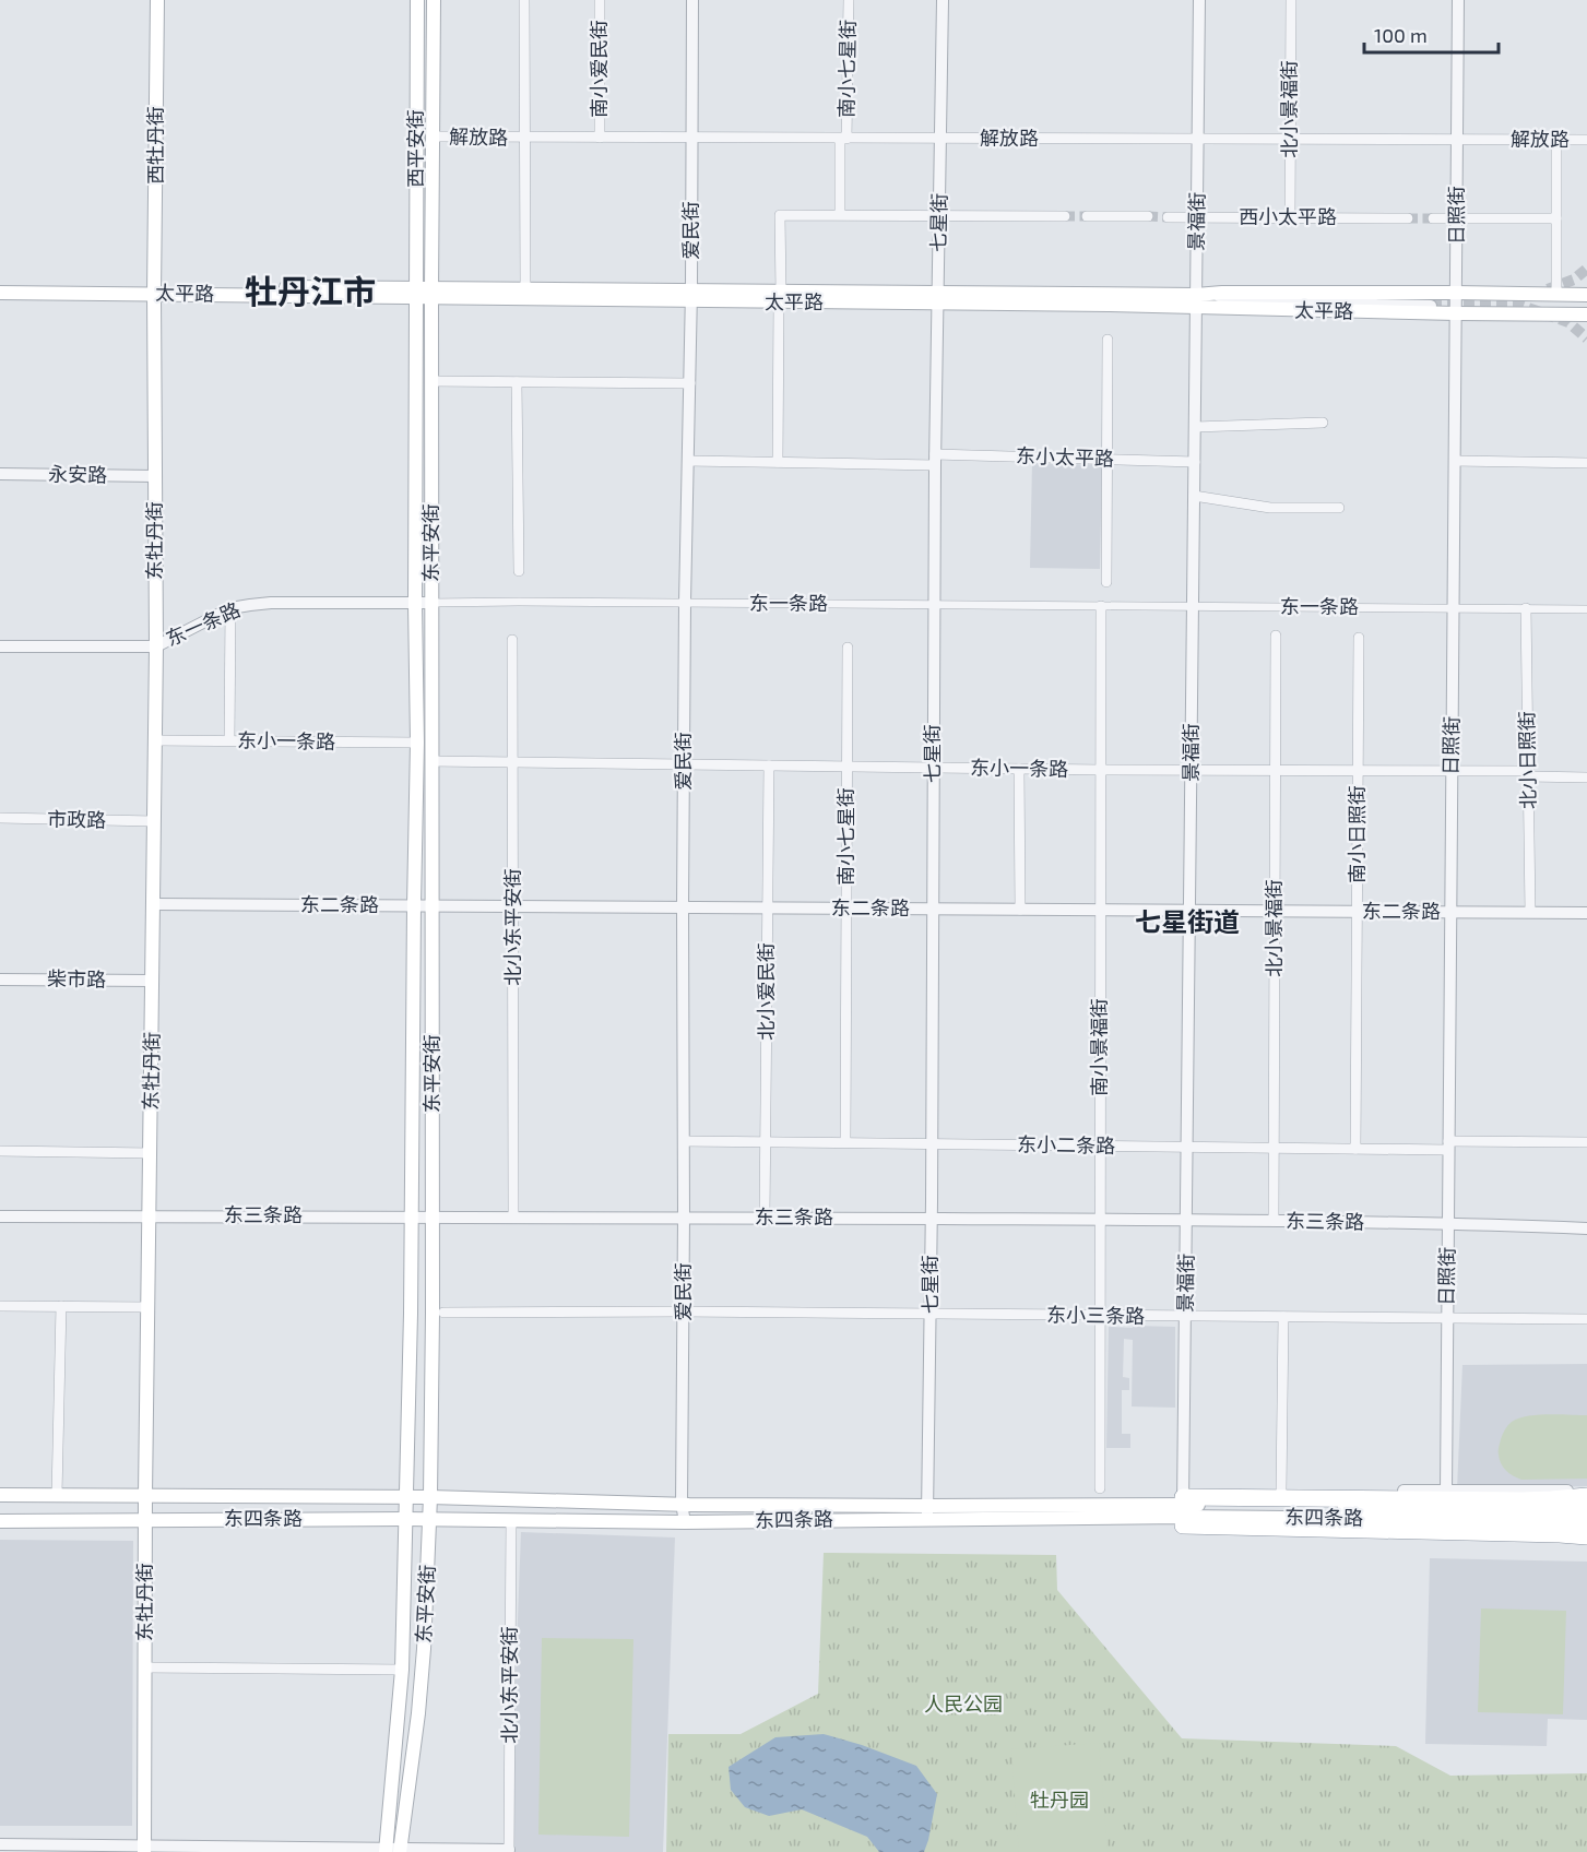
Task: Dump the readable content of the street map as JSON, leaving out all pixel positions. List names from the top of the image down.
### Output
{
  "streets": {
    "main road": [
      "西牡丹街",
      "西平安街",
      "太平路",
      "东牡丹街",
      "东平安街",
      "东四条路"
    ],
    "street": [
      "南小爱民街",
      "南小七星街",
      "北小景福街",
      "解放路",
      "日照街",
      "西小太平路",
      "景福街",
      "七星街",
      "爱民街",
      "东小太平路",
      "永安路",
      "东一条路",
      "东小一条路",
      "北小日照街",
      "市政路",
      "南小日照街",
      "东二条路",
      "北小东平安街",
      "柴市路",
      "北小爱民街",
      "南小景福街",
      "东小二条路",
      "东三条路",
      "东小三条路"
    ]
  },
  "crossings": [
    ["南小爱民街", "解放路"],
    ["南小七星街", "解放路"],
    ["南小七星街", "东小一条路"],
    ["南小七星街", "东二条路"],
    ["南小七星街", "东小二条路"],
    ["北小景福街", "解放路"],
    ["北小景福街", "西小太平路"],
    ["北小景福街", "东小一条路"],
    ["北小景福街", "东二条路"],
    ["北小景福街", "东小二条路"],
    ["北小景福街", "东三条路"],
    ["解放路", "西平安街"],
    ["解放路", "日照街"],
    ["解放路", "景福街"],
    ["解放路", "七星街"],
    ["解放路", "爱民街"],
    ["西牡丹街", "太平路"],
    ["西牡丹街", "东牡丹街"],
    ["西平安街", "太平路"],
    ["西平安街", "东平安街"],
    ["日照街", "太平路"],
    ["日照街", "东一条路"],
    ["日照街", "东小一条路"],
    ["日照街", "东二条路"],
    ["日照街", "东小二条路"],
    ["日照街", "东三条路"],
    ["日照街", "东小三条路"],
    ["西小太平路", "景福街"],
    ["景福街", "太平路"],
    ["景福街", "东小太平路"],
    ["景福街", "东一条路"],
    ["景福街", "东小一条路"],
    ["景福街", "东二条路"],
    ["景福街", "东小二条路"],
    ["景福街", "东三条路"],
    ["景福街", "东小三条路"],
    ["七星街", "太平路"],
    ["七星街", "东小太平路"],
    ["七星街", "东一条路"],
    ["七星街", "东小一条路"],
    ["七星街", "东二条路"],
    ["七星街", "东小二条路"],
    ["七星街", "东三条路"],
    ["七星街", "东小三条路"],
    ["七星街", "东四条路"],
    ["爱民街", "太平路"],
    ["爱民街", "东小太平路"],
    ["爱民街", "东一条路"],
    ["爱民街", "东小一条路"],
    ["爱民街", "东二条路"],
    ["爱民街", "东小二条路"],
    ["爱民街", "东三条路"],
    ["爱民街", "东小三条路"],
    ["爱民街", "东四条路"],
    ["太平路", "东牡丹街"],
    ["太平路", "东平安街"],
    ["永安路", "东牡丹街"],
    ["东牡丹街", "东一条路"],
    ["东牡丹街", "东小一条路"],
    ["东牡丹街", "市政路"],
    ["东牡丹街", "东二条路"],
    ["东牡丹街", "柴市路"],
    ["东牡丹街", "东三条路"],
    ["东牡丹街", "东四条路"],
    ["东平安街", "东一条路"],
    ["东平安街", "东小一条路"],
    ["东平安街", "东二条路"],
    ["东平安街", "东三条路"],
    ["东平安街", "东四条路"],
    ["东一条路", "北小日照街"],
    ["东一条路", "南小景福街"],
    ["东小一条路", "北小日照街"],
    ["东小一条路", "南小日照街"],
    ["东小一条路", "北小东平安街"],
    ["东小一条路", "北小爱民街"],
    ["东小一条路", "南小景福街"],
    ["北小日照街", "东二条路"],
    ["南小日照街", "东二条路"],
    ["南小日照街", "东小二条路"],
    ["东二条路", "北小东平安街"],
    ["东二条路", "北小爱民街"],
    ["东二条路", "南小景福街"],
    ["北小东平安街", "东三条路"],
    ["北小东平安街", "东四条路"],
    ["北小爱民街", "东小二条路"],
    ["北小爱民街", "东三条路"],
    ["南小景福街", "东小二条路"],
    ["南小景福街", "东三条路"],
    ["南小景福街", "东小三条路"]
  ],
  "districts": ["牡丹江市", "七星街道"],
  "parks": ["人民公园", "牡丹园"],
  "scale_bar": "100 m"
}
